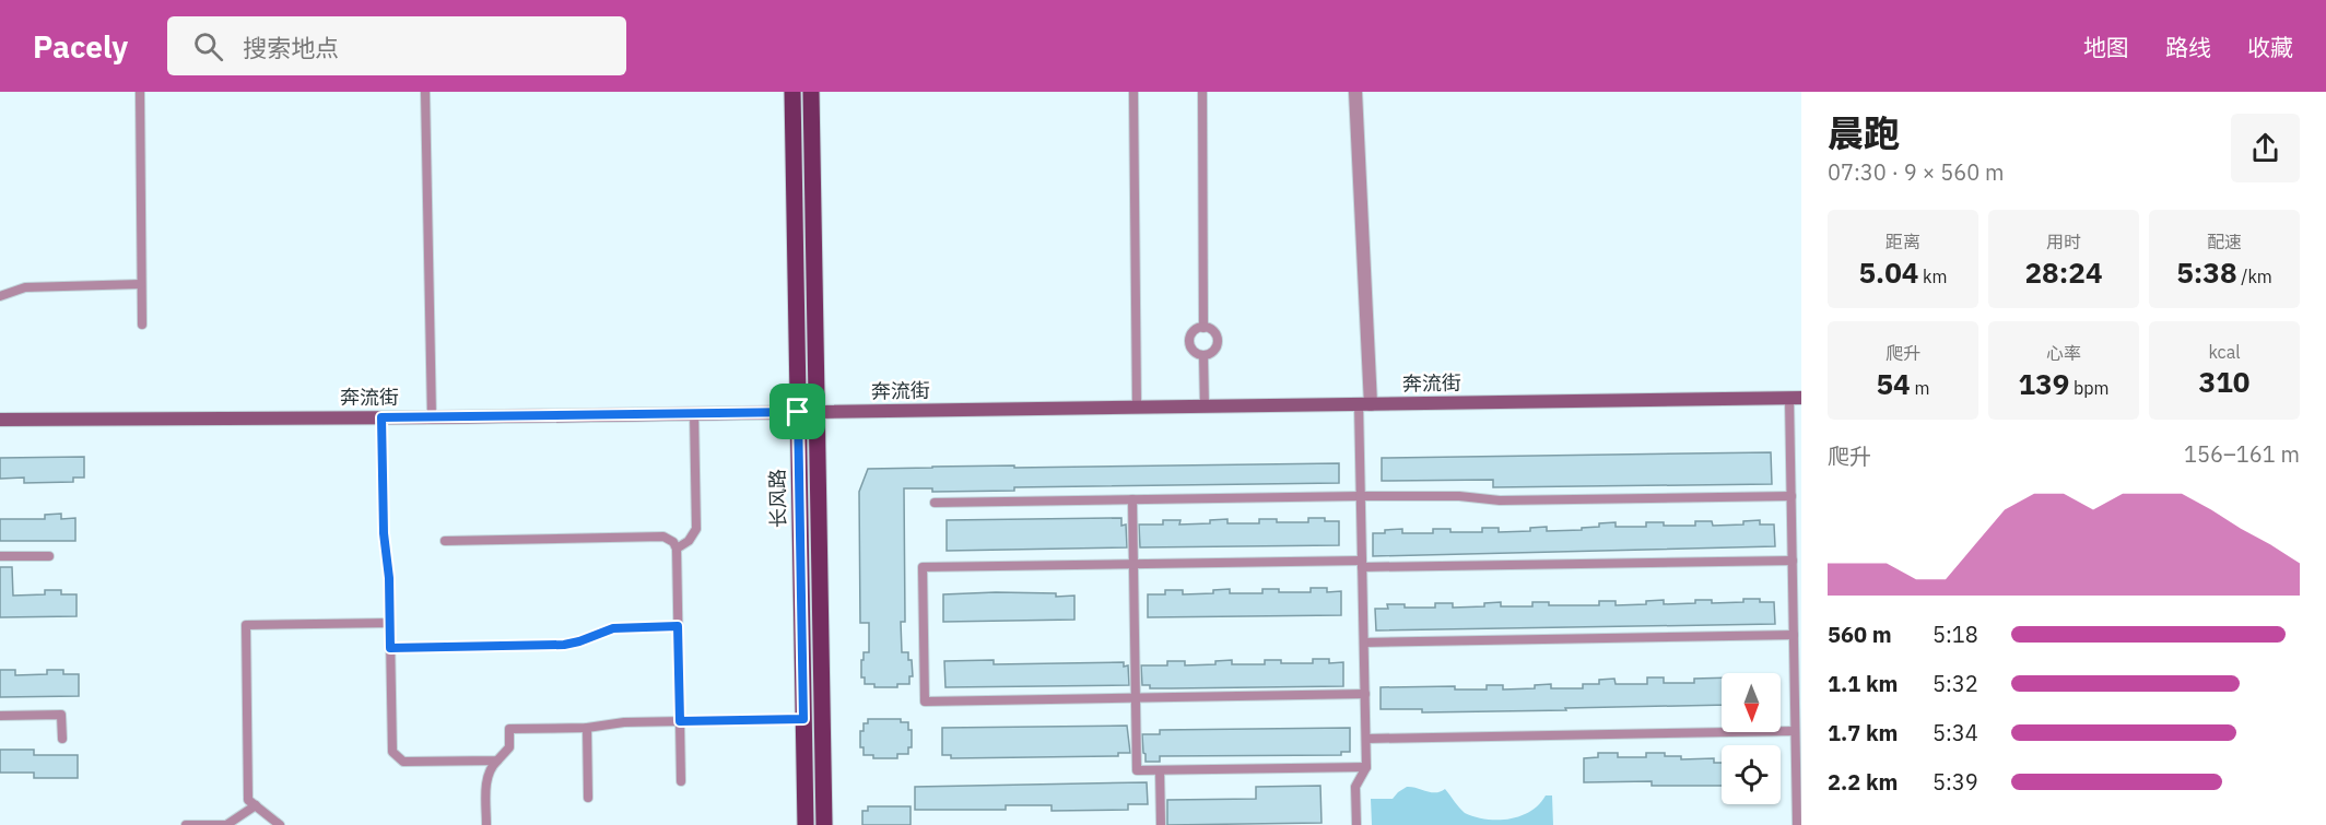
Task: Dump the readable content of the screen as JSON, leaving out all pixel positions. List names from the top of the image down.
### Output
{
  "streets": {
    "main road": ["长风路"],
    "street": ["奔流街"]
  },
  "crossings": [
    ["奔流街", "长风路"]
  ],
  "north": "bottom",
  "page": {
    "header": "Pacely",
    "search": "搜索地点",
    "nav": ["地图", "路线", "收藏"],
    "heading": ["晨跑", "07:30 · 9 × 560 m"],
    "stats": [
      ["距离", "5.04 km"],
      ["用时", "28:24"],
      ["配速", "5:38 /km"],
      ["爬升", "54 m"],
      ["心率", "139 bpm"],
      ["kcal", "310"]
    ],
    "chart": ["爬升", "156–161 m"],
    "list": [
      {
        "name": "560 m",
        "note": "5:18"
      },
      {
        "name": "1.1 km",
        "note": "5:32"
      },
      {
        "name": "1.7 km",
        "note": "5:34"
      },
      {
        "name": "2.2 km",
        "note": "5:39"
      }
    ]
  }
}
